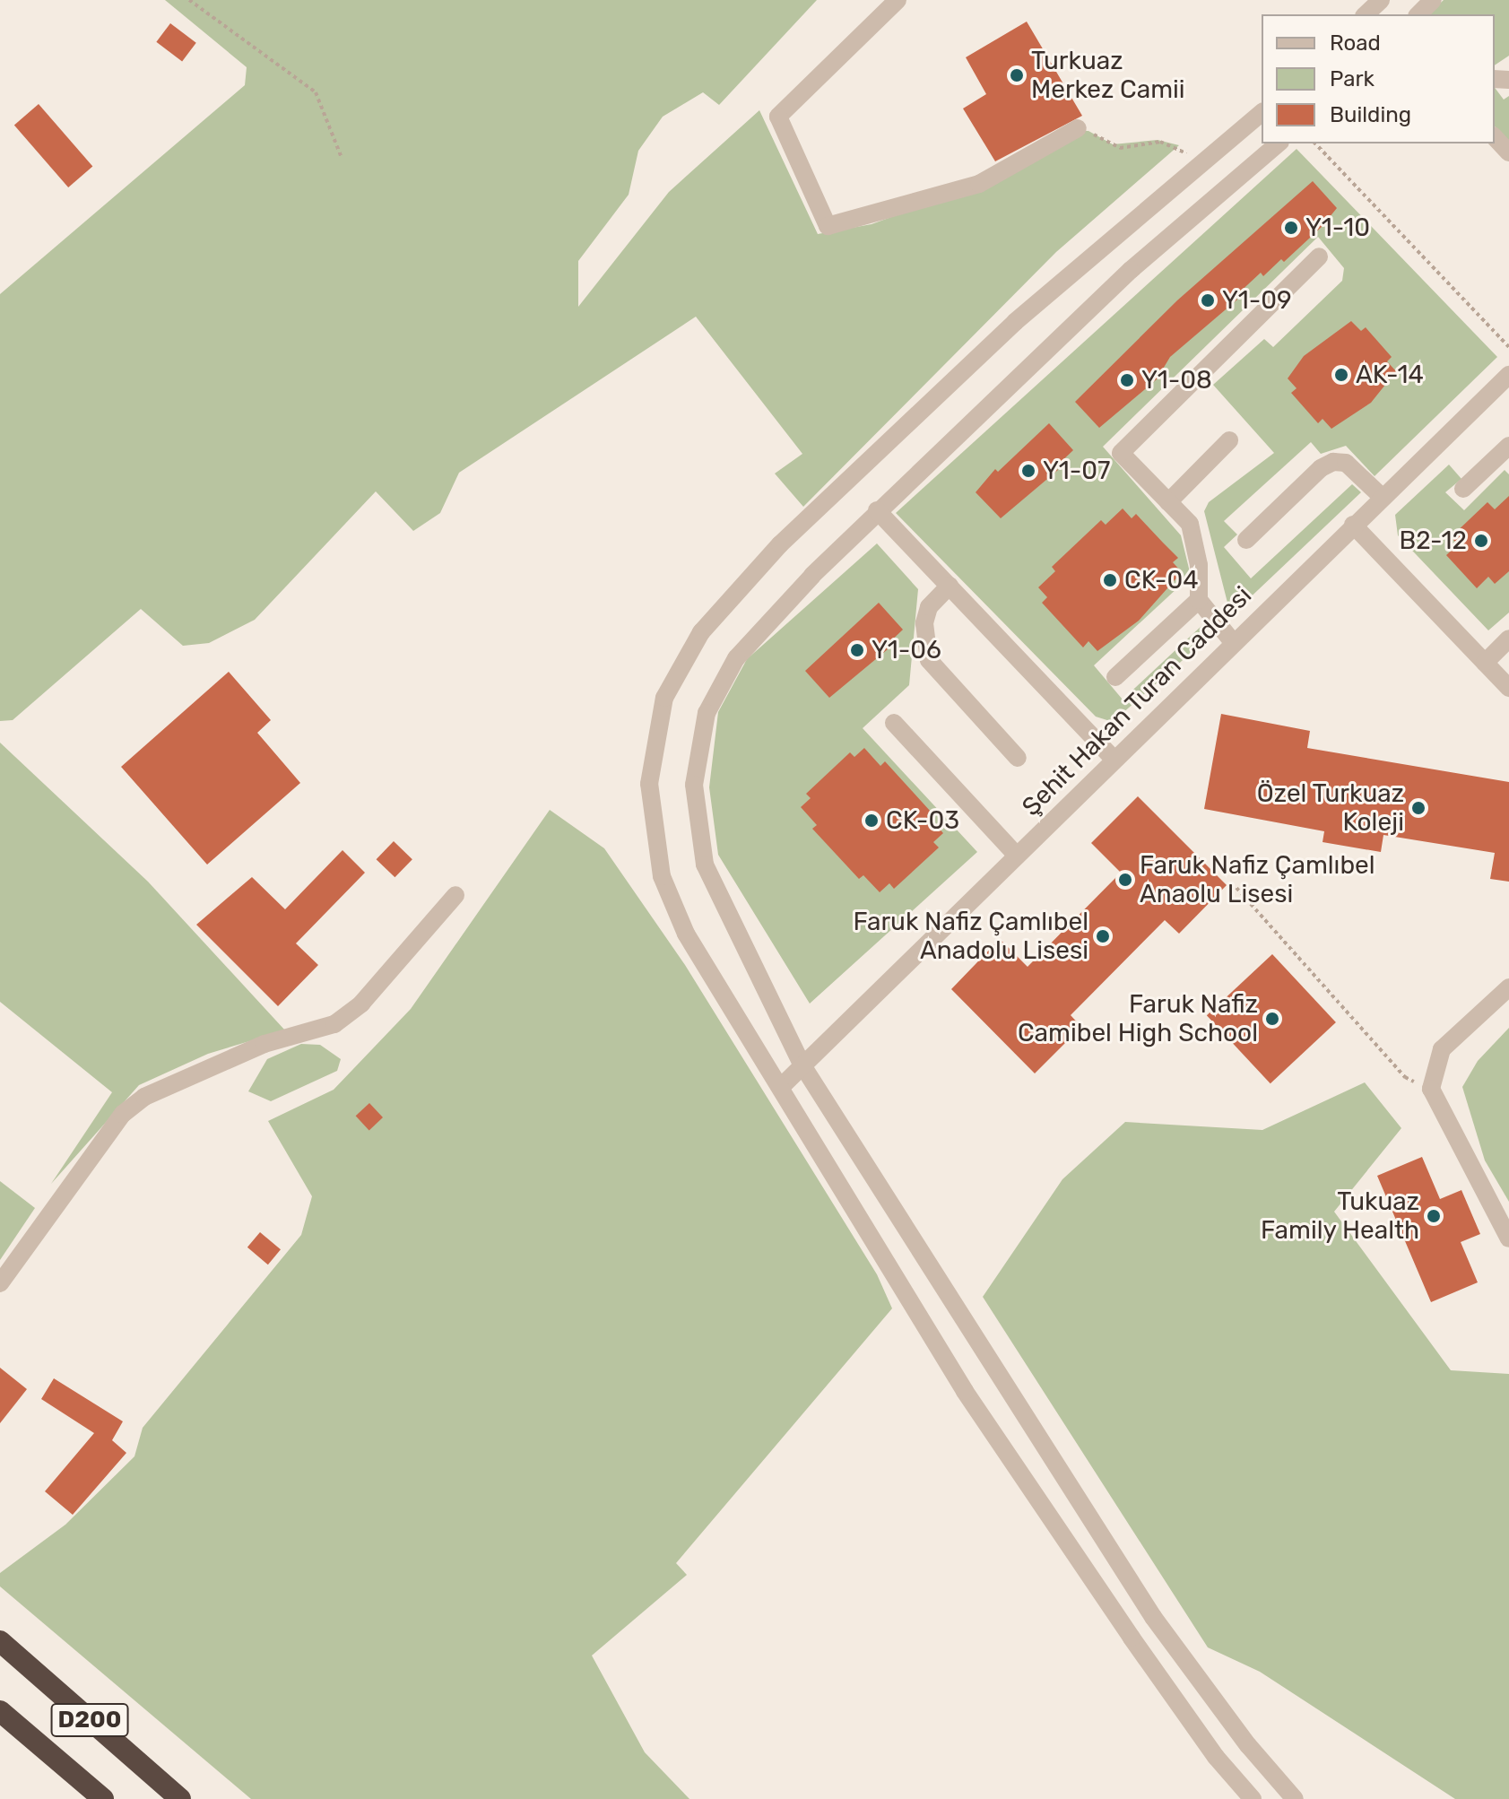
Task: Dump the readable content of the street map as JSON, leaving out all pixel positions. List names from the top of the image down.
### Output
{
  "streets": {
    "highway": ["D200"],
    "street": ["Şehit Hakan Turan Caddesi"]
  },
  "places": [
    "Turkuaz Merkez Camii",
    "Y1-10",
    "Y1-09",
    "AK-14",
    "Y1-08",
    "Y1-07",
    "B2-12",
    "CK-04",
    "Y1-06",
    "Özel Turkuaz Koleji",
    "CK-03",
    "Faruk Nafiz Çamlıbel Anaolu Lisesi",
    "Faruk Nafiz Çamlıbel Anadolu Lisesi",
    "Faruk Nafiz Camibel High School",
    "Tukuaz Family Health"
  ],
  "legend": ["Road", "Park", "Building"]
}
